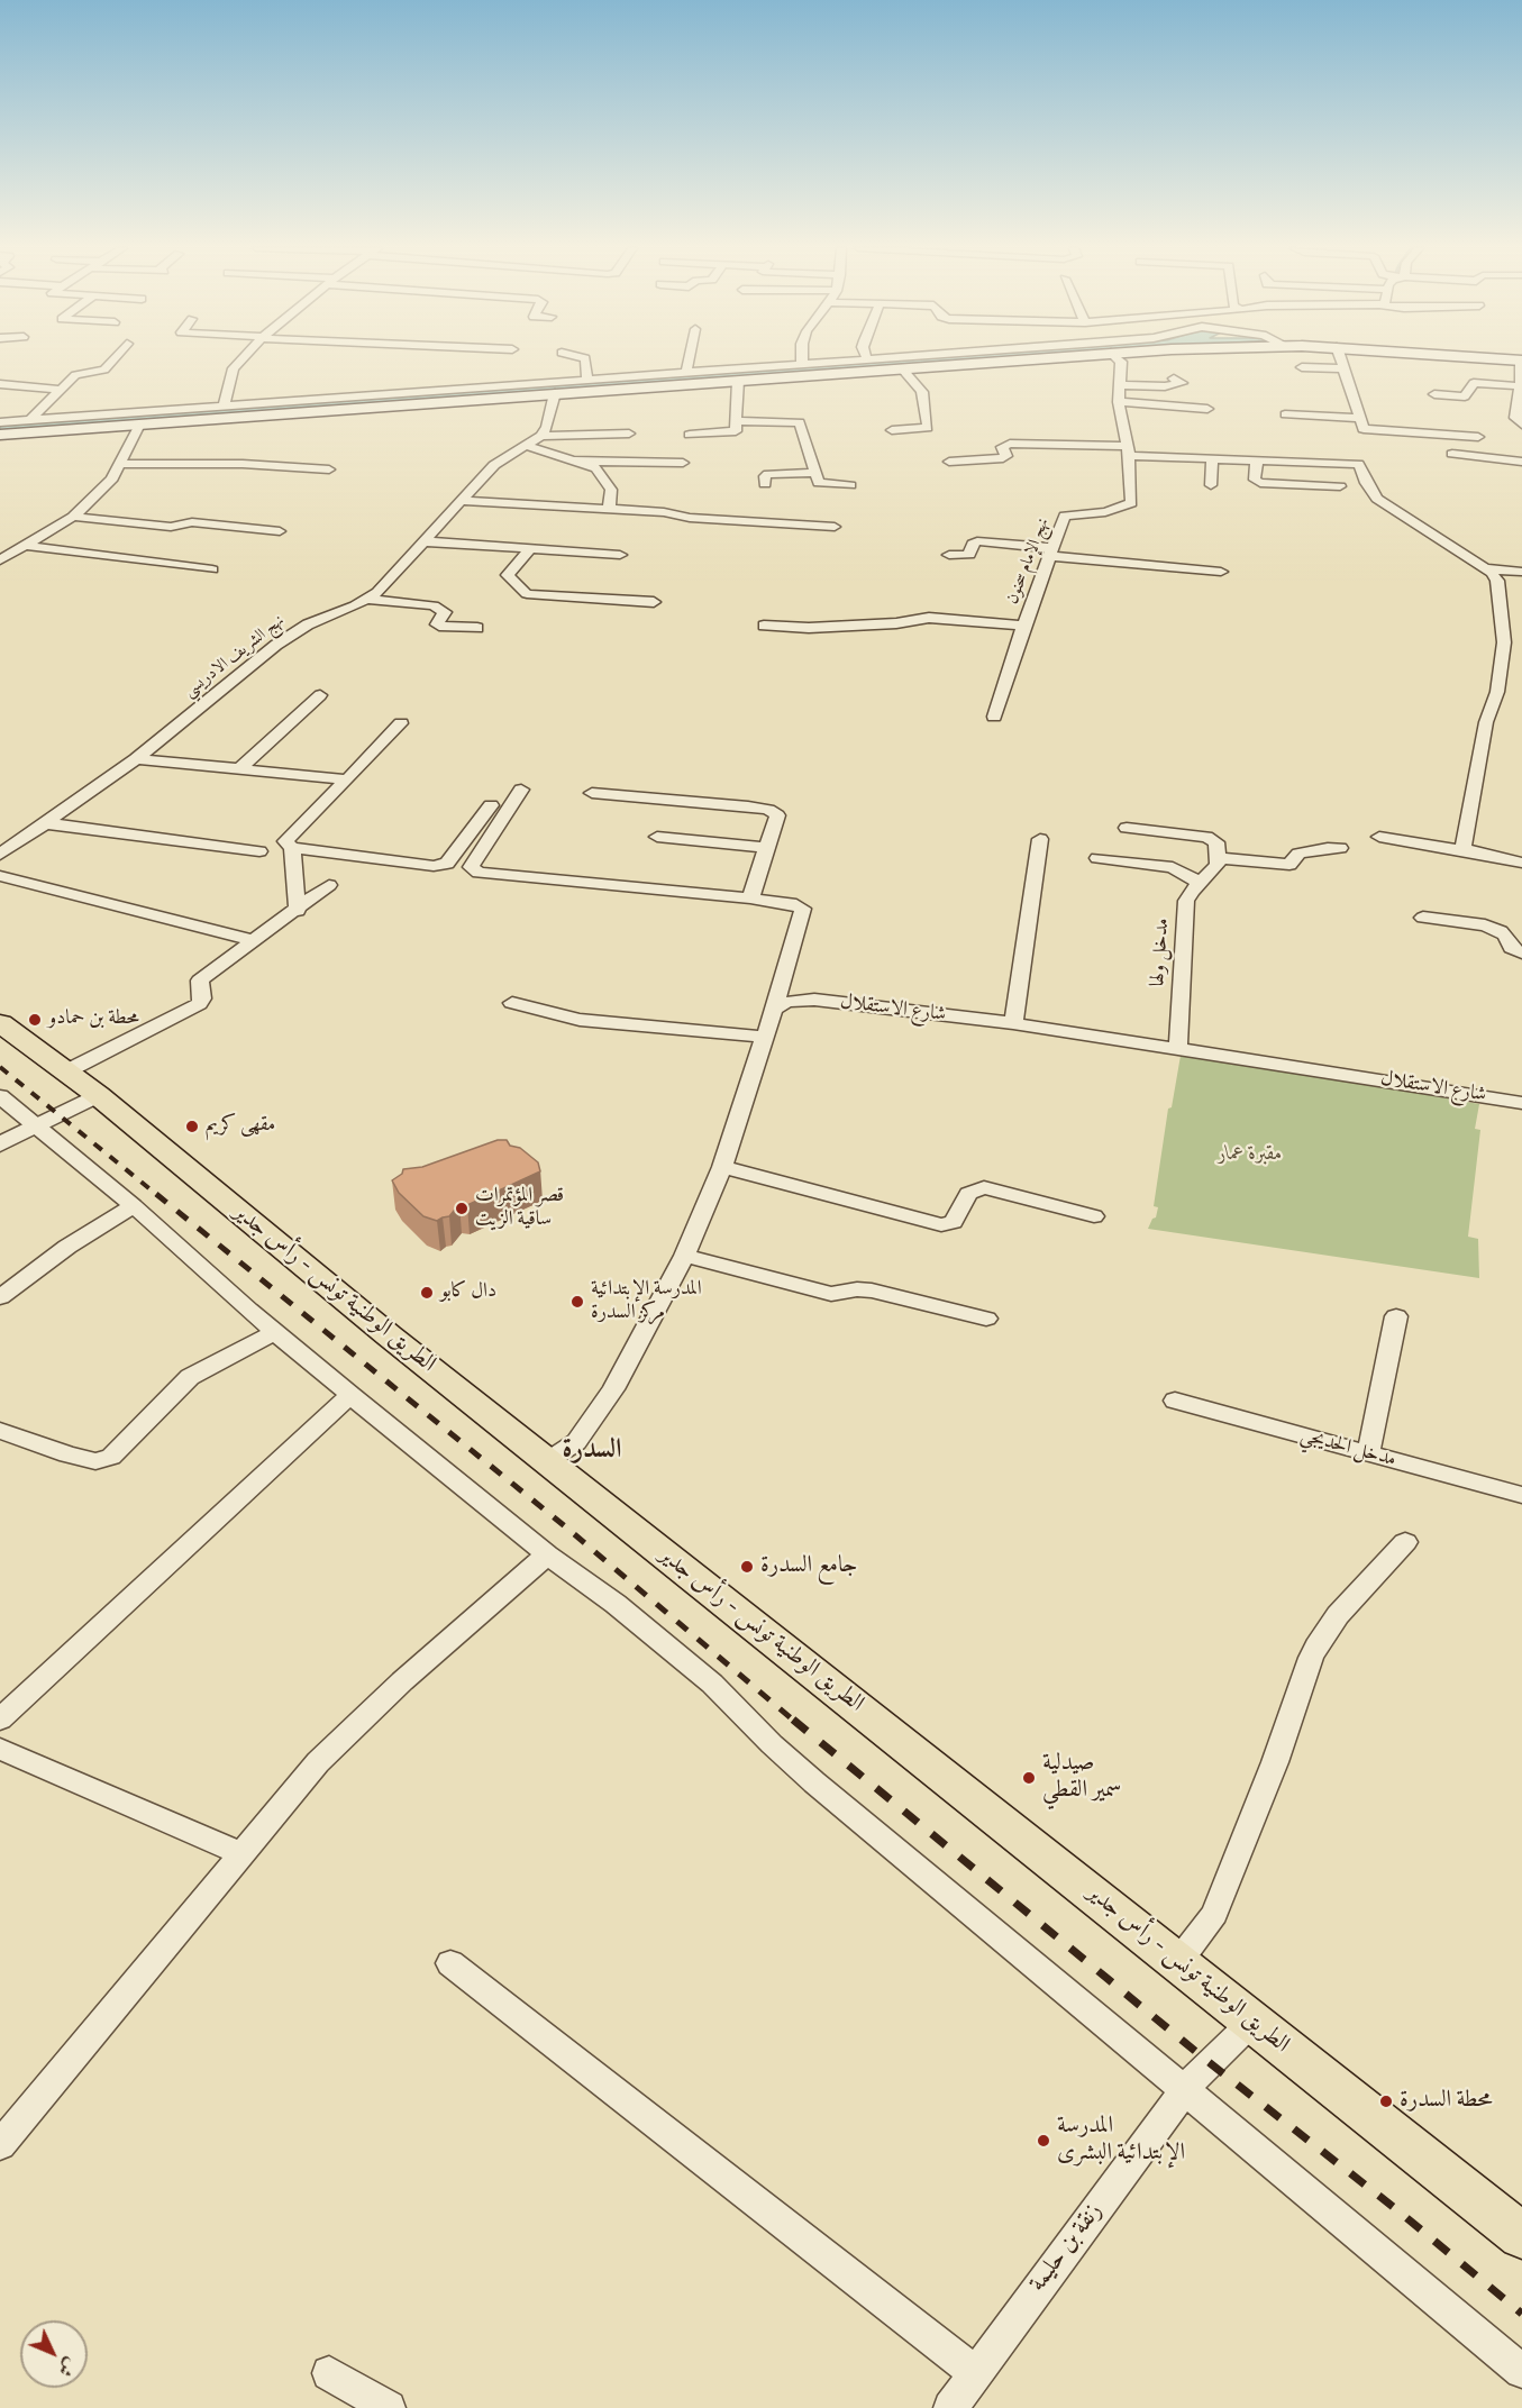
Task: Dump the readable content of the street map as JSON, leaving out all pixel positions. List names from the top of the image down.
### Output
{
  "streets": {
    "main road": ["الطريق الوطنية تونس - رأس جدير"],
    "street": [
      "نهج الإمام سحنون",
      "نهج الشريف الادريسي",
      "مدخل ولها",
      "شارع الاستقلال",
      "مدخل الحديجي",
      "زنقة بن حليمة"
    ]
  },
  "crossings": [
    ["مدخل ولها", "شارع الاستقلال"],
    ["الطريق الوطنية تونس - رأس جدير", "زنقة بن حليمة"]
  ],
  "districts": ["السدرة"],
  "parks": ["مقبرة عمار"],
  "places": [
    "محطة بن حمادو",
    "مقهى كريم",
    "قصر المؤتمرات ساقية الزيت",
    "دال كابو",
    "المدرسة الإبتدائية مركز السدرة",
    "جامع السدرة",
    "صيدلية سمير القطي",
    "محطة السدرة",
    "المدرسة الإبتدائية البشرى"
  ],
  "north": "bottom right"
}
